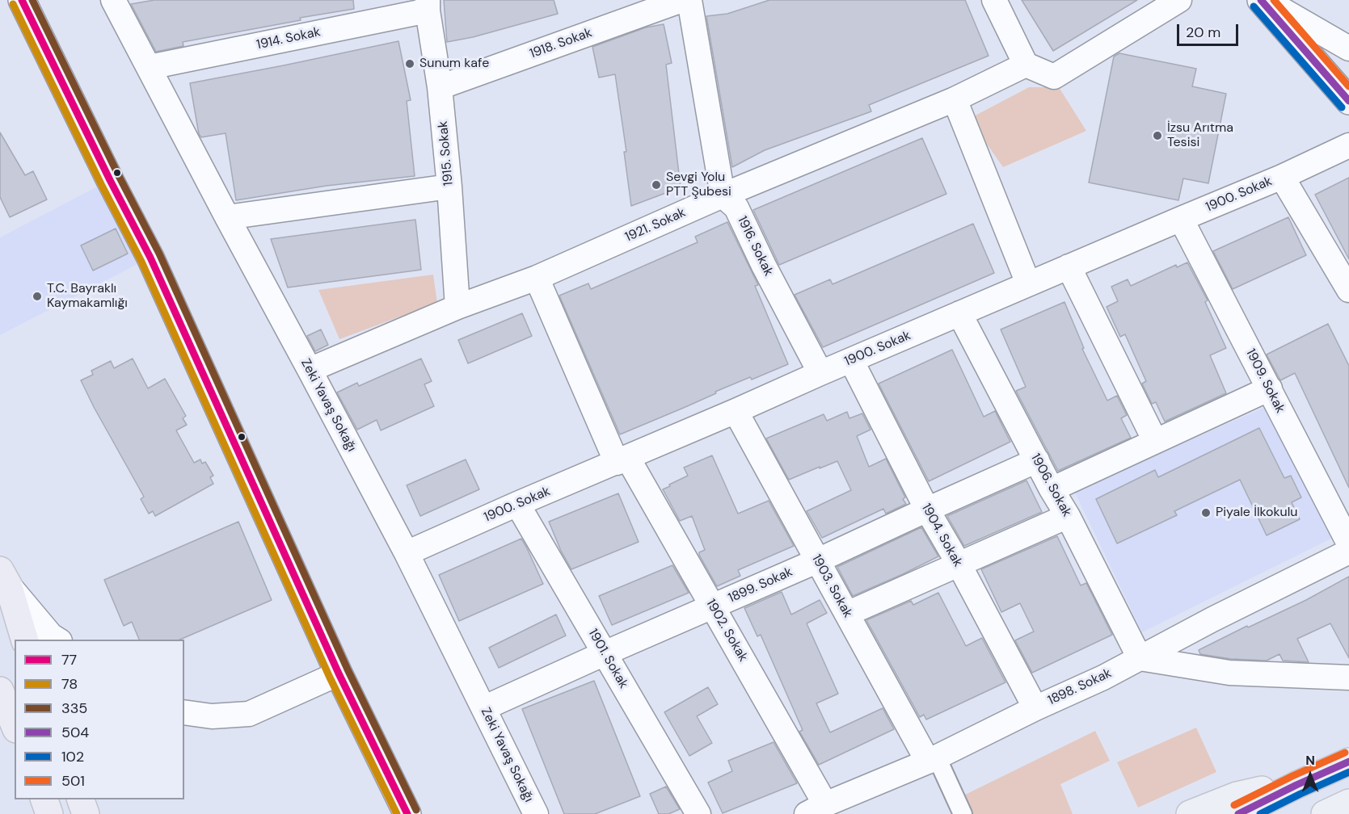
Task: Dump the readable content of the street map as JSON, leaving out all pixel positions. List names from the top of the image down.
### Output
{
  "streets": {
    "street": [
      "1914. Sokak",
      "1918. Sokak",
      "1915. Sokak",
      "1900. Sokak",
      "1921. Sokak",
      "1916. Sokak",
      "1909. Sokak",
      "Zeki Yavaş Sokağı",
      "1906. Sokak",
      "1904. Sokak",
      "1899. Sokak",
      "1903. Sokak",
      "1902. Sokak",
      "1901. Sokak",
      "1898. Sokak"
    ]
  },
  "crossings": [
    ["1914. Sokak", "1915. Sokak"],
    ["1914. Sokak", "Zeki Yavaş Sokağı"],
    ["1918. Sokak", "1915. Sokak"],
    ["1915. Sokak", "1921. Sokak"],
    ["1900. Sokak", "1916. Sokak"],
    ["1900. Sokak", "1909. Sokak"],
    ["1900. Sokak", "Zeki Yavaş Sokağı"],
    ["1900. Sokak", "1906. Sokak"],
    ["1900. Sokak", "1904. Sokak"],
    ["1900. Sokak", "1903. Sokak"],
    ["1900. Sokak", "1902. Sokak"],
    ["1900. Sokak", "1901. Sokak"],
    ["1921. Sokak", "1916. Sokak"],
    ["1921. Sokak", "Zeki Yavaş Sokağı"],
    ["Zeki Yavaş Sokağı", "1899. Sokak"],
    ["1906. Sokak", "1899. Sokak"],
    ["1906. Sokak", "1898. Sokak"],
    ["1904. Sokak", "1899. Sokak"],
    ["1904. Sokak", "1898. Sokak"],
    ["1899. Sokak", "1903. Sokak"],
    ["1899. Sokak", "1902. Sokak"],
    ["1899. Sokak", "1901. Sokak"],
    ["1903. Sokak", "1898. Sokak"],
    ["1902. Sokak", "1898. Sokak"]
  ],
  "places": [
    "Sunum kafe",
    "İzsu Arıtma Tesisi",
    "Sevgi Yolu PTT Şubesi",
    "T.C. Bayraklı Kaymakamlığı",
    "Piyale İlkokulu"
  ],
  "lines": [
    "transit line 77",
    "transit line 335",
    "transit line 504",
    "transit line 501",
    "transit line 78",
    "transit line 102"
  ],
  "legend": [
    "77",
    "78",
    "335",
    "504",
    "102",
    "501"
  ],
  "scale_bar": "20 m",
  "north": "top"
}
